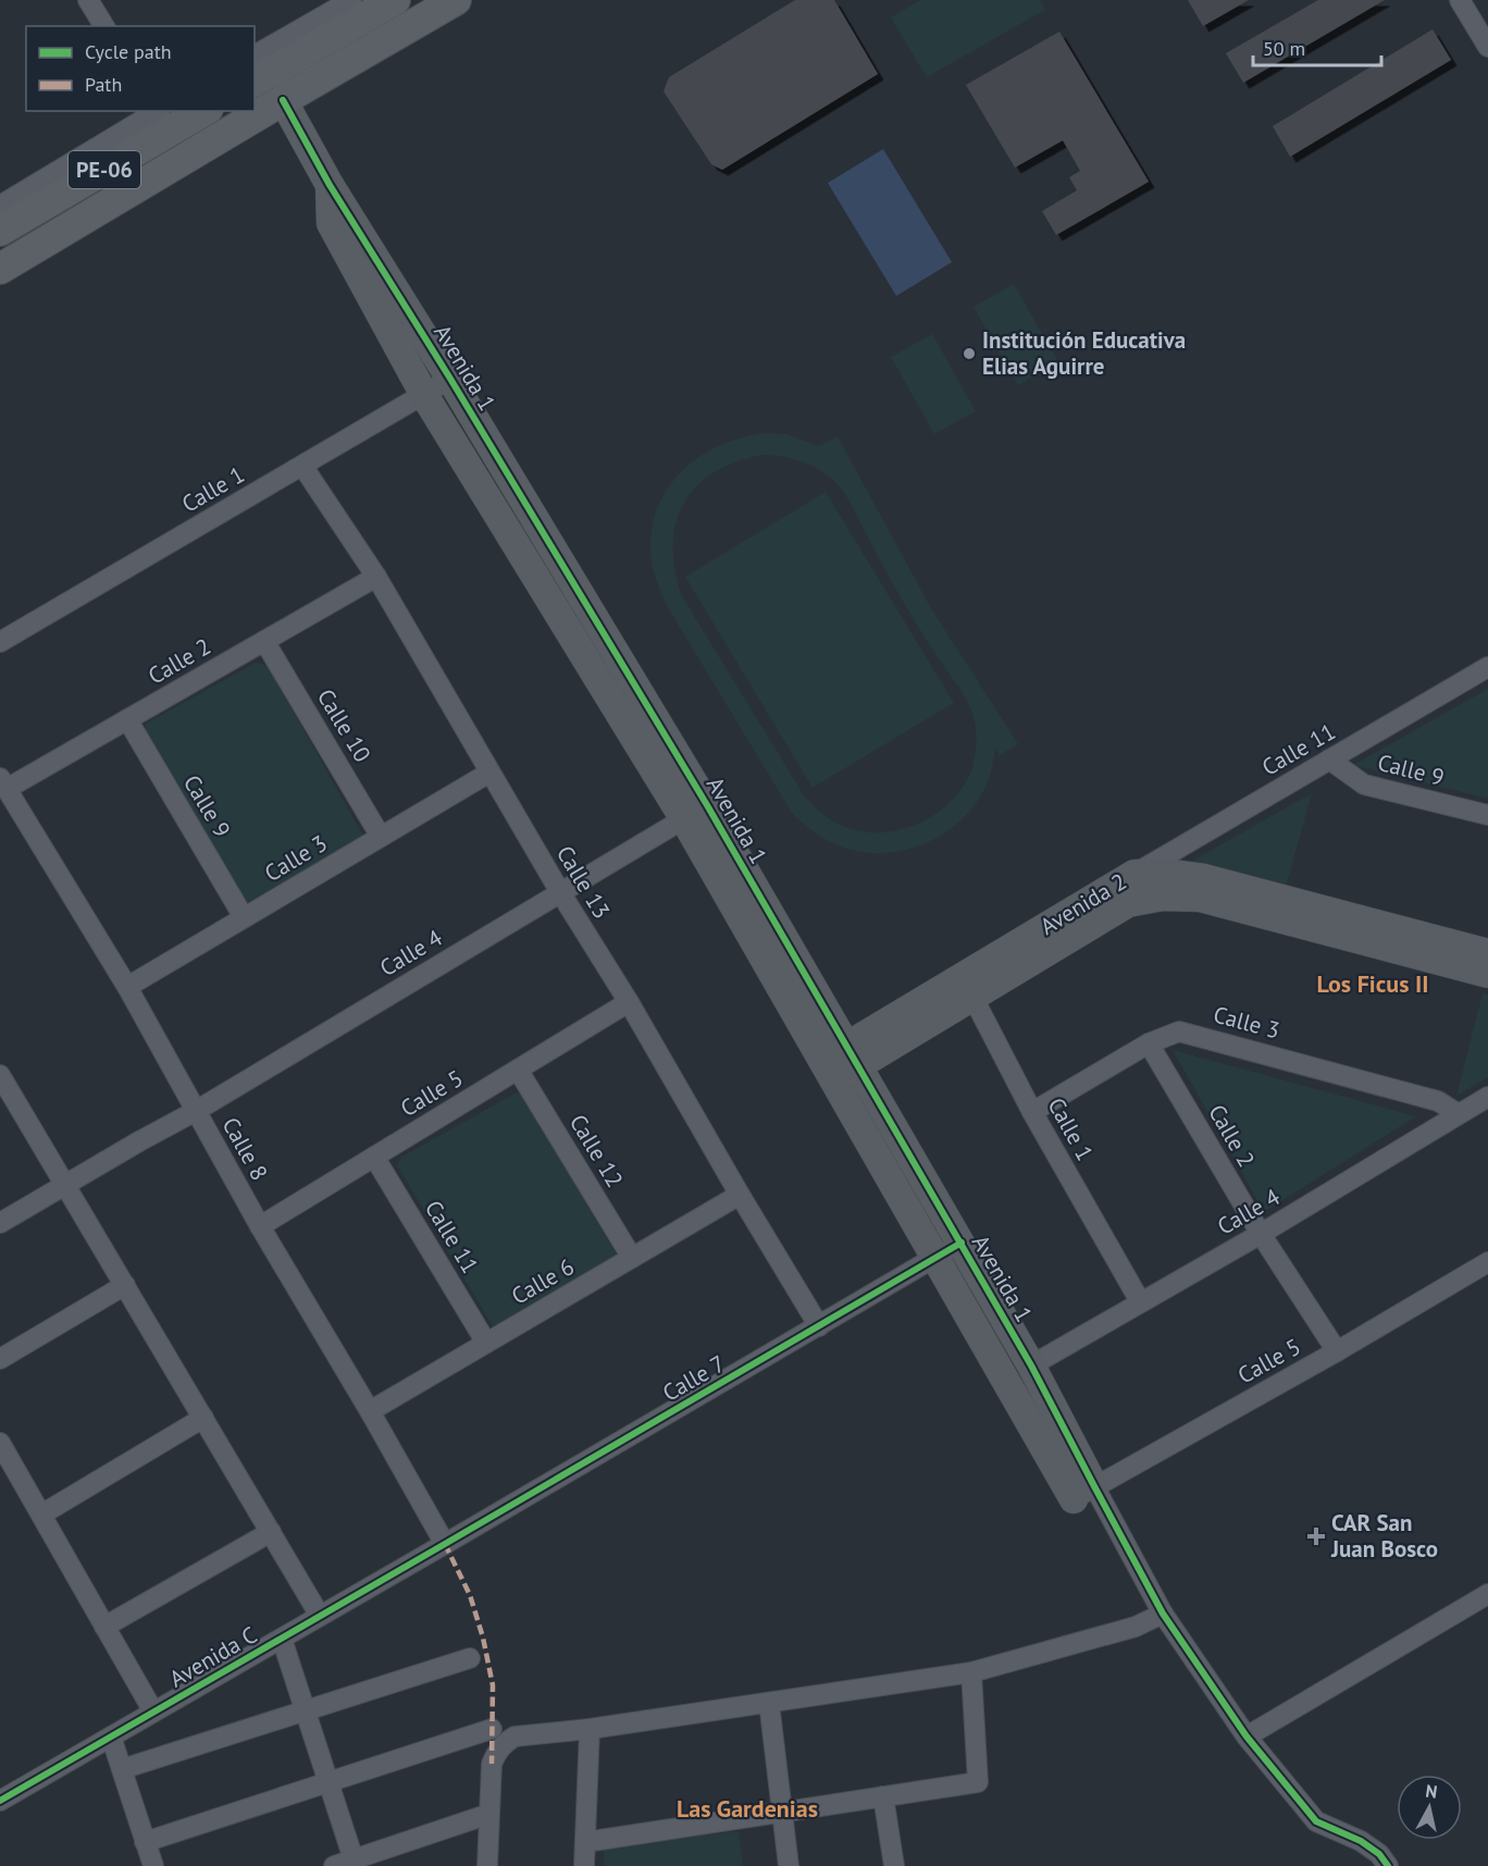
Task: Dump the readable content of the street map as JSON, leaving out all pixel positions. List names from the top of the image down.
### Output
{
  "streets": {
    "main road": ["PE-06"],
    "street": [
      "Avenida 1",
      "Calle 1",
      "Calle 2",
      "Calle 10",
      "Calle 11",
      "Calle 9",
      "Calle 3",
      "Calle 13",
      "Avenida 2",
      "Calle 4",
      "Calle 5",
      "Calle 8",
      "Calle 12",
      "Calle 6",
      "Calle 7",
      "Avenida C"
    ]
  },
  "crossings": [
    ["Avenida 1", "Calle 1"],
    ["Avenida 1", "Avenida 2"],
    ["Avenida 1", "Calle 4"],
    ["Avenida 1", "Calle 5"],
    ["Avenida 1", "Calle 7"],
    ["Calle 1", "Calle 3"],
    ["Calle 1", "Calle 13"],
    ["Calle 1", "Avenida 2"],
    ["Calle 1", "Calle 4"],
    ["Calle 2", "Calle 10"],
    ["Calle 2", "Calle 9"],
    ["Calle 2", "Calle 3"],
    ["Calle 2", "Calle 13"],
    ["Calle 2", "Calle 4"],
    ["Calle 2", "Calle 5"],
    ["Calle 2", "Calle 8"],
    ["Calle 10", "Calle 3"],
    ["Calle 11", "Calle 9"],
    ["Calle 11", "Avenida 2"],
    ["Calle 11", "Calle 5"],
    ["Calle 11", "Calle 6"],
    ["Calle 9", "Calle 3"],
    ["Calle 3", "Calle 13"],
    ["Calle 3", "Calle 4"],
    ["Calle 3", "Calle 8"],
    ["Calle 13", "Calle 4"],
    ["Calle 13", "Calle 5"],
    ["Calle 13", "Calle 6"],
    ["Calle 13", "Calle 7"],
    ["Calle 4", "Calle 8"],
    ["Calle 5", "Calle 8"],
    ["Calle 5", "Calle 12"],
    ["Calle 8", "Calle 6"],
    ["Calle 8", "Calle 7"],
    ["Calle 8", "Avenida C"],
    ["Calle 12", "Calle 6"],
    ["Calle 7", "Avenida C"]
  ],
  "districts": ["Los Ficus II", "Las Gardenias"],
  "places": {
    "other": ["Institución Educativa Elias Aguirre"],
    "health": ["CAR San Juan Bosco"]
  },
  "legend": ["Cycle path", "Path"],
  "scale_bar": "50 m",
  "north": "top"
}
